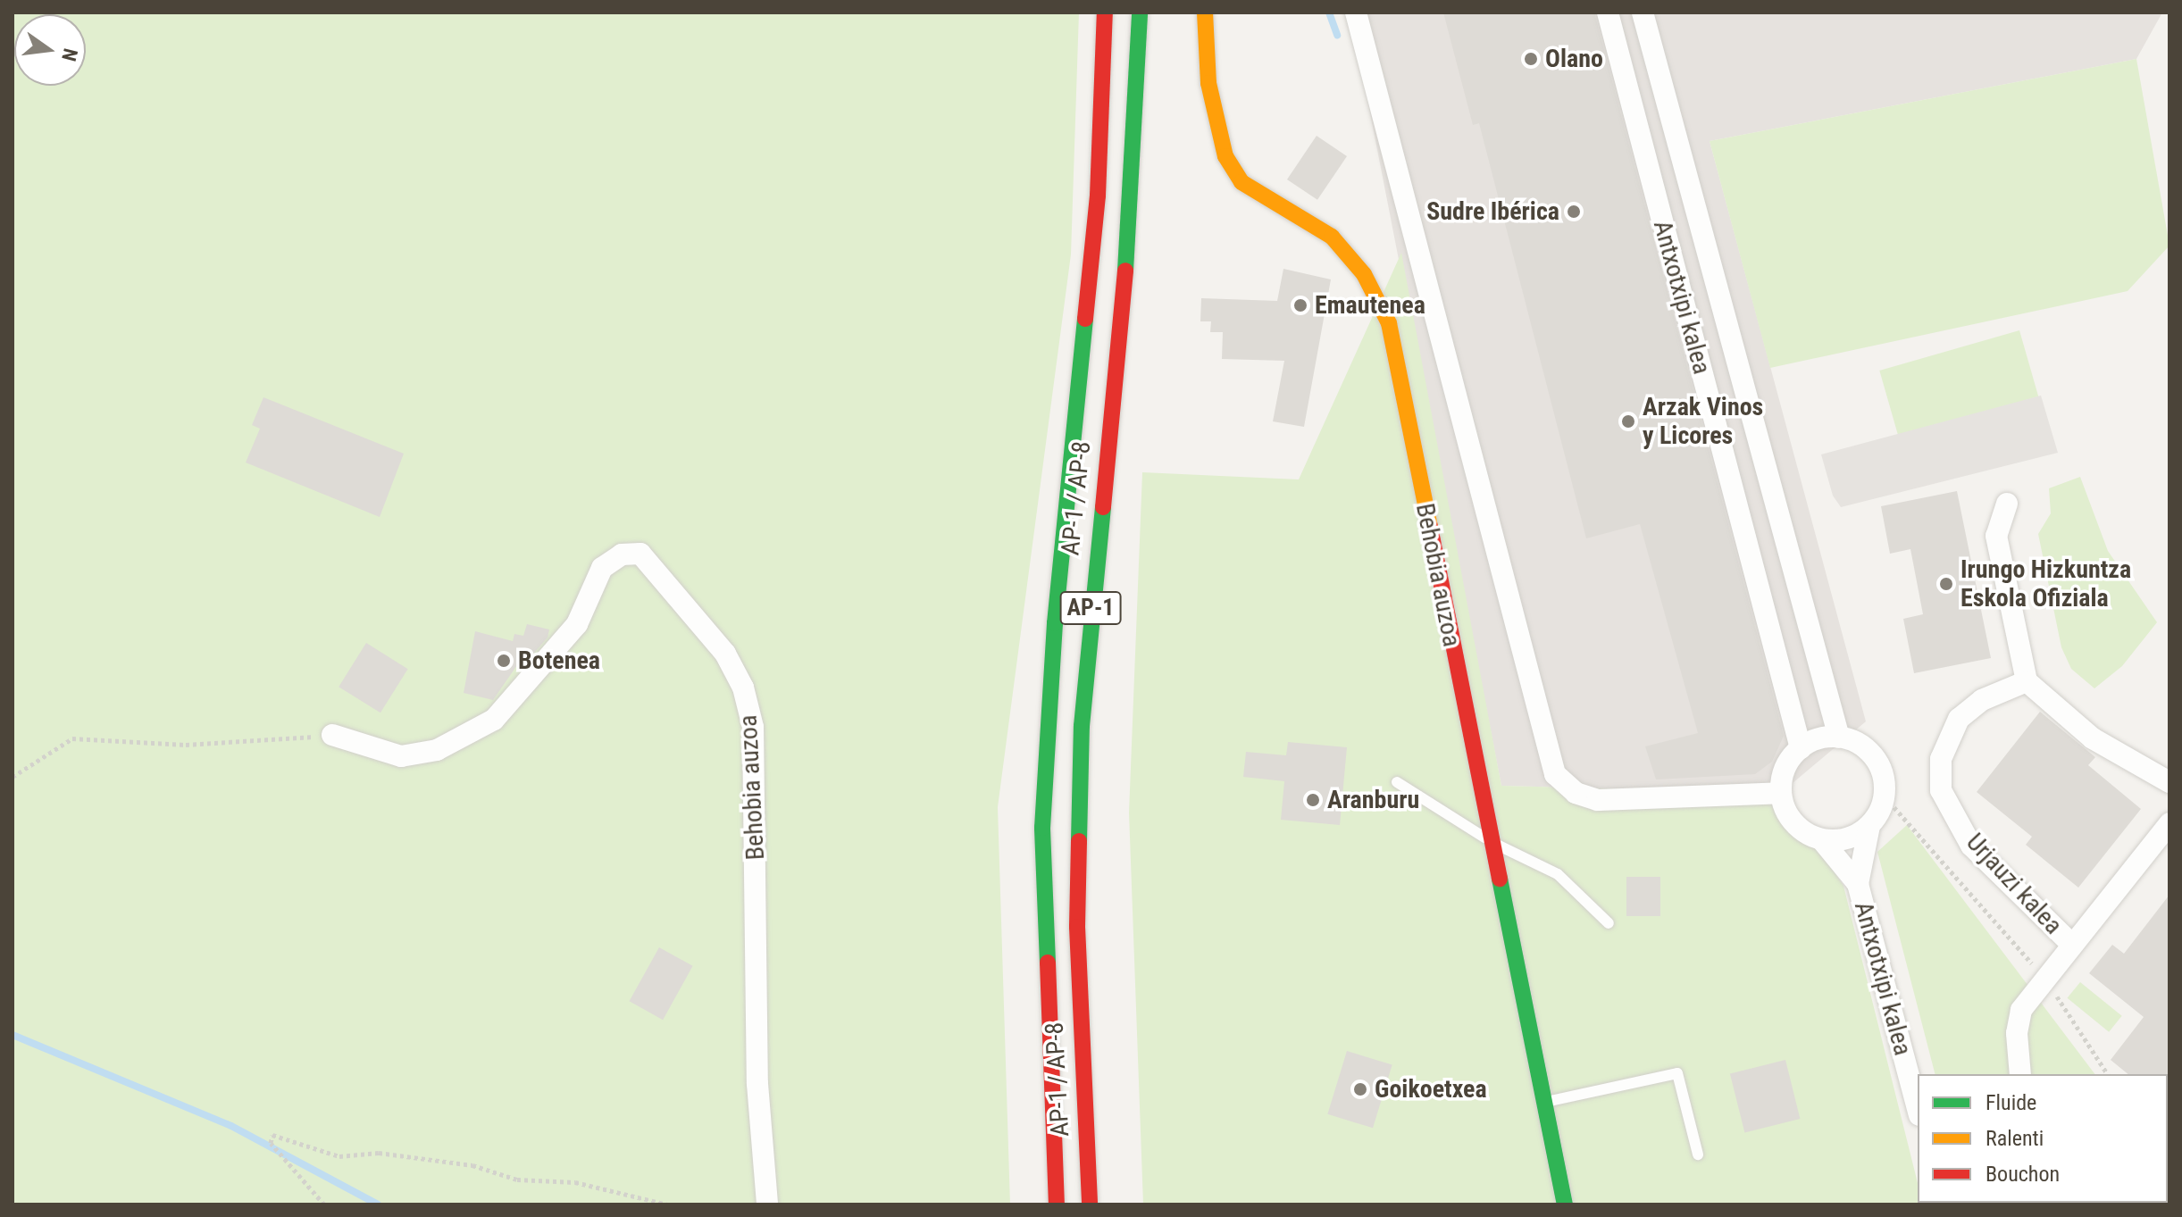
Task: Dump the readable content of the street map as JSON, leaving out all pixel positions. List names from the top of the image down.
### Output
{
  "streets": {
    "main road": ["AP-1 / AP-8", "Behobia auzoa", "AP-1"],
    "street": ["Antxotxipi kalea", "Urjauzi kalea"]
  },
  "places": [
    "Olano",
    "Sudre Ibérica",
    "Emautenea",
    "Arzak Vinos y Licores",
    "Irungo Hizkuntza Eskola Ofiziala",
    "Botenea",
    "Aranburu",
    "Goikoetxea"
  ],
  "legend": ["Fluide", "Ralenti", "Bouchon"],
  "north": "right"
}
